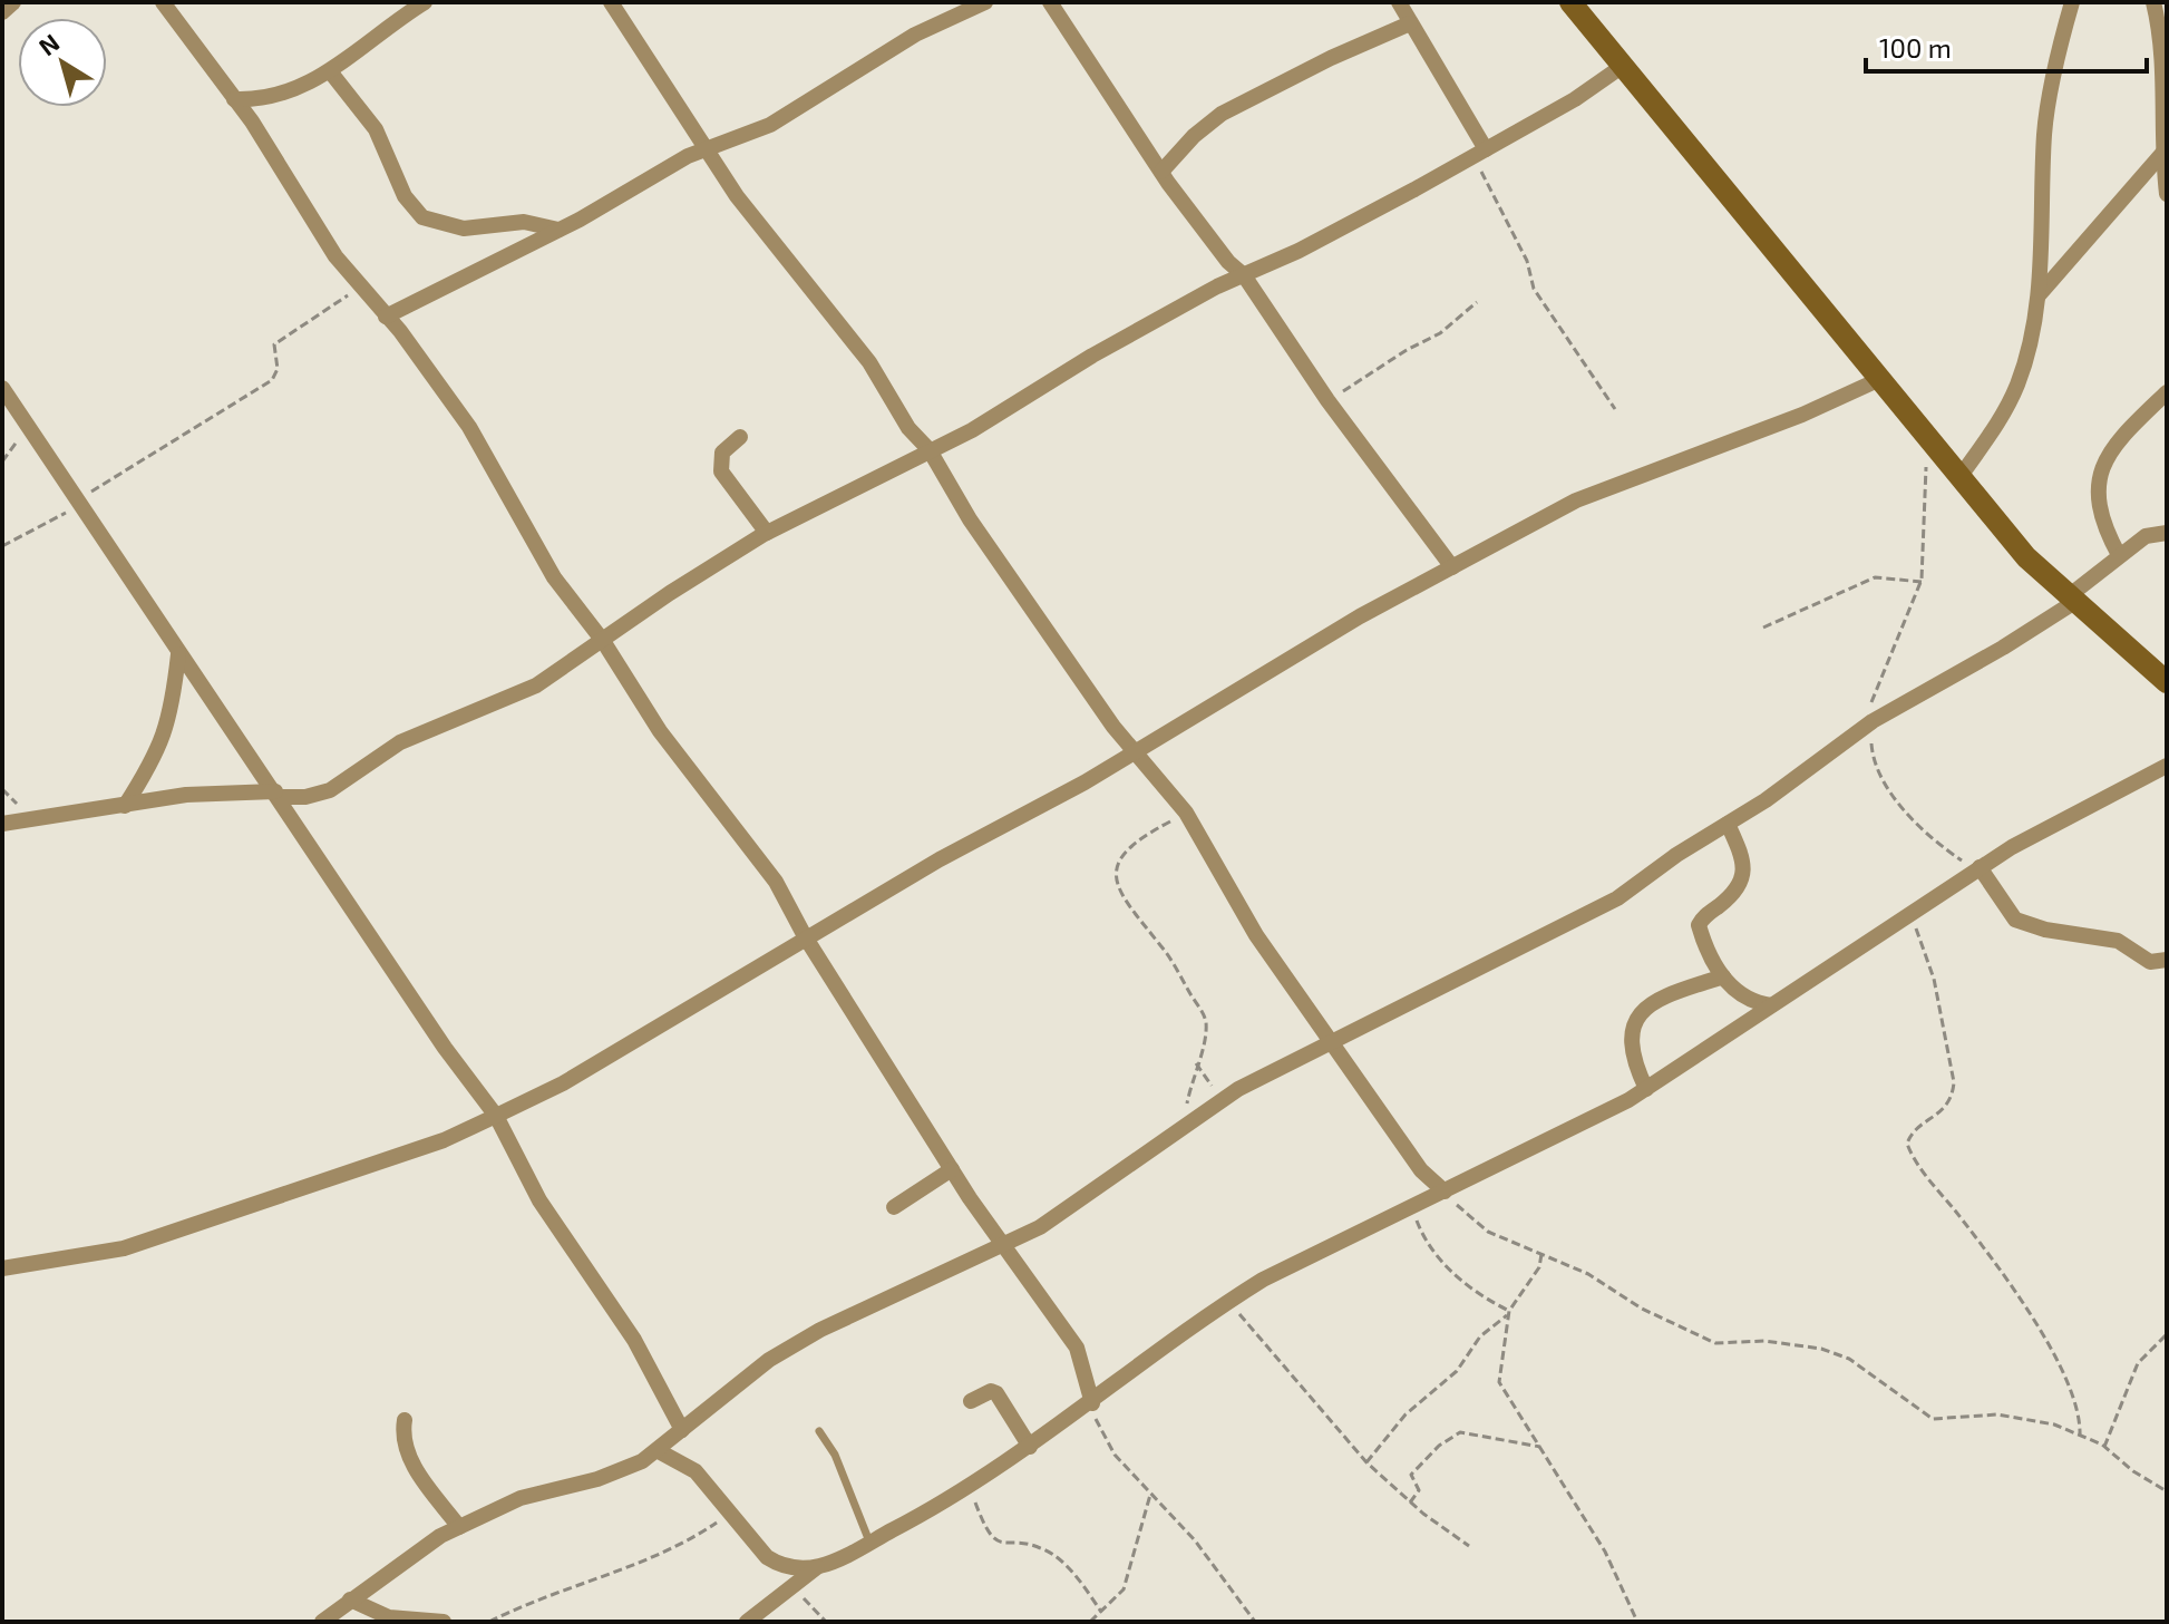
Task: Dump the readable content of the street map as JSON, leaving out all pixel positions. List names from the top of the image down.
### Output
{
  "scale_bar": "100 m",
  "north": "top left"
}
